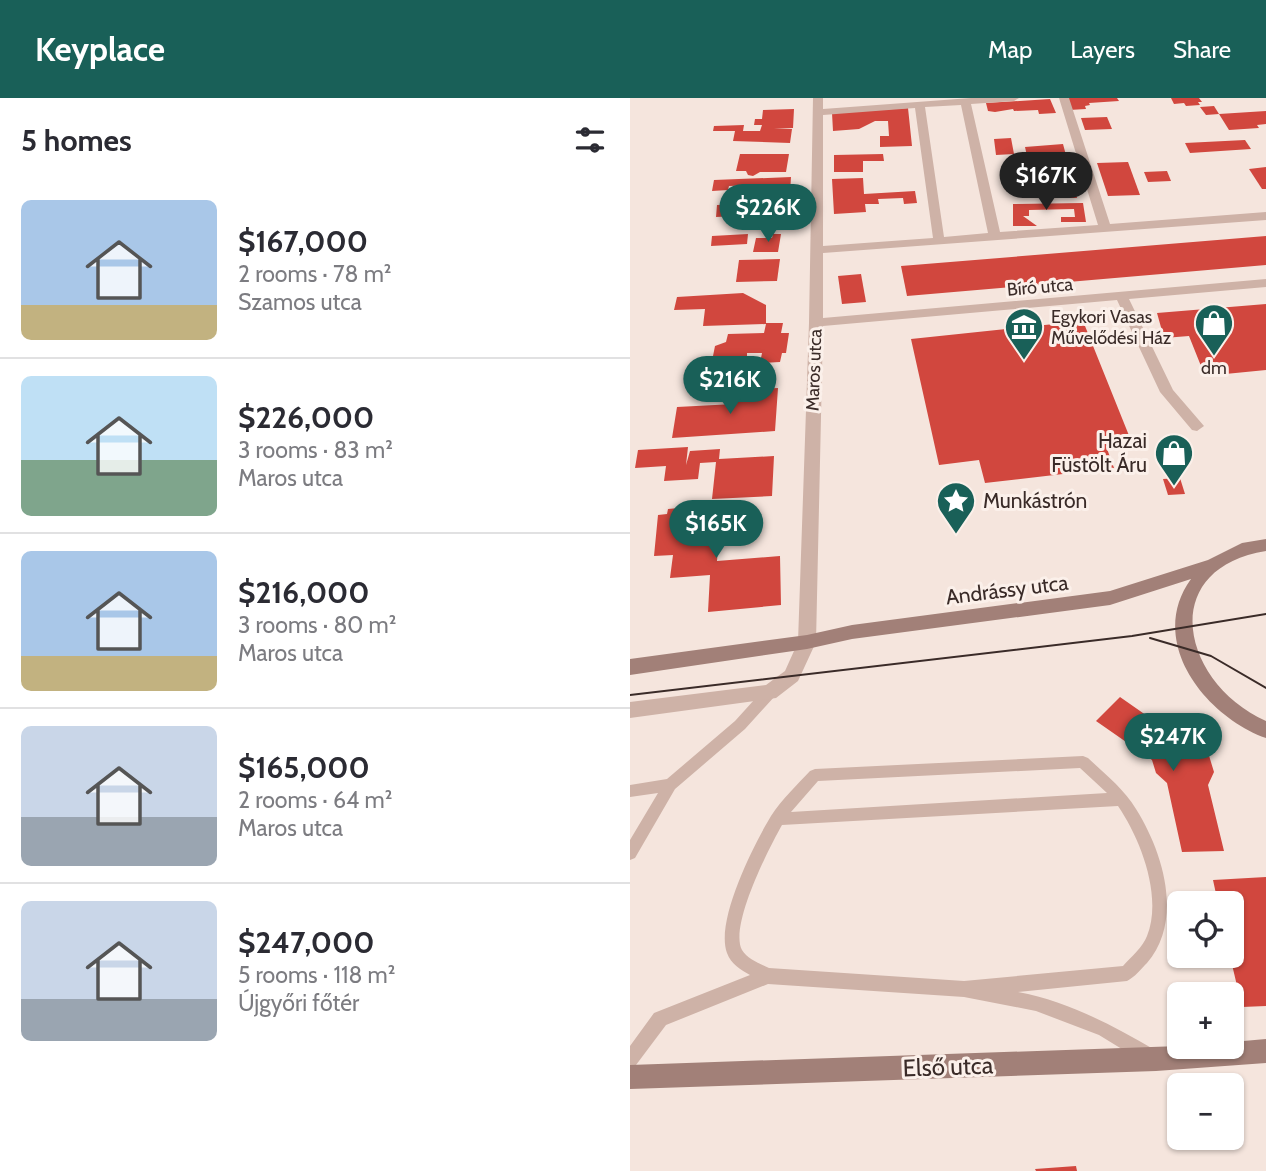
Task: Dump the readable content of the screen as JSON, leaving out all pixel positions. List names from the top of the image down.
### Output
{
  "streets": {
    "street": [
      "Bíró utca",
      "Maros utca",
      "Andrássy utca",
      "Első utca"
    ]
  },
  "crossings": [
    ["Bíró utca", "Maros utca"],
    ["Maros utca", "Andrássy utca"]
  ],
  "places": {
    "shop": ["dm", "Hazai Füstölt Áru"],
    "museum": ["Egykori Vasas Művelődési Ház"],
    "place": ["Munkástrón"]
  },
  "page": {
    "header": "Keyplace",
    "nav": ["Map", "Layers", "Share"],
    "heading": "5 homes",
    "price": [
      "$167K",
      "$226K",
      "$216K",
      "$165K",
      "$247K"
    ],
    "list": [
      {
        "name": "$167,000",
        "note": "2 rooms · 78 m² · Szamos utca"
      },
      {
        "name": "$226,000",
        "note": "3 rooms · 83 m² · Maros utca"
      },
      {
        "name": "$216,000",
        "note": "3 rooms · 80 m² · Maros utca"
      },
      {
        "name": "$165,000",
        "note": "2 rooms · 64 m² · Maros utca"
      },
      {
        "name": "$247,000",
        "note": "5 rooms · 118 m² · Újgyőri főtér"
      }
    ],
    "map_buttons": ["+", "−"]
  }
}
